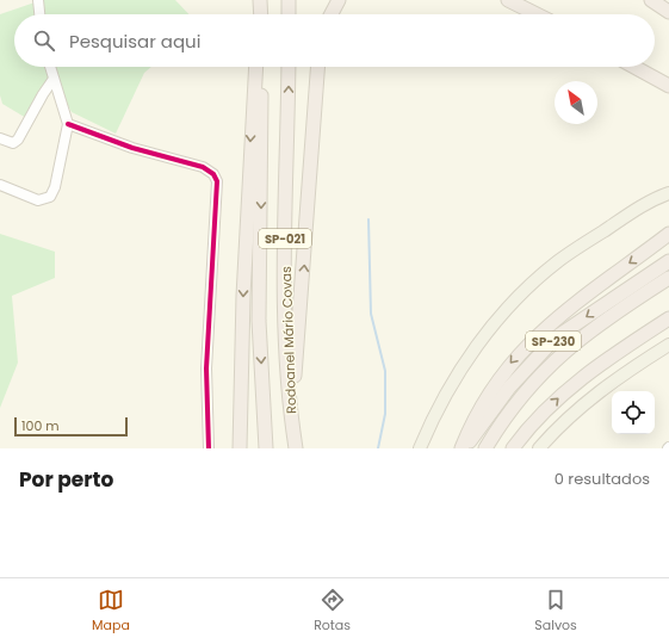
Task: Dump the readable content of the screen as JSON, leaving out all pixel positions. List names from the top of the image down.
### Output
{
  "streets": {
    "highway": ["SP-021", "Rodoanel Mário Covas", "SP-230"]
  },
  "scale_bar": "100 m",
  "north": "top left",
  "page": {
    "search": "Pesquisar aqui",
    "scale": "100 m",
    "heading": ["Por perto", "0 resultados"],
    "nav": ["Mapa", "Rotas", "Salvos"]
  }
}
